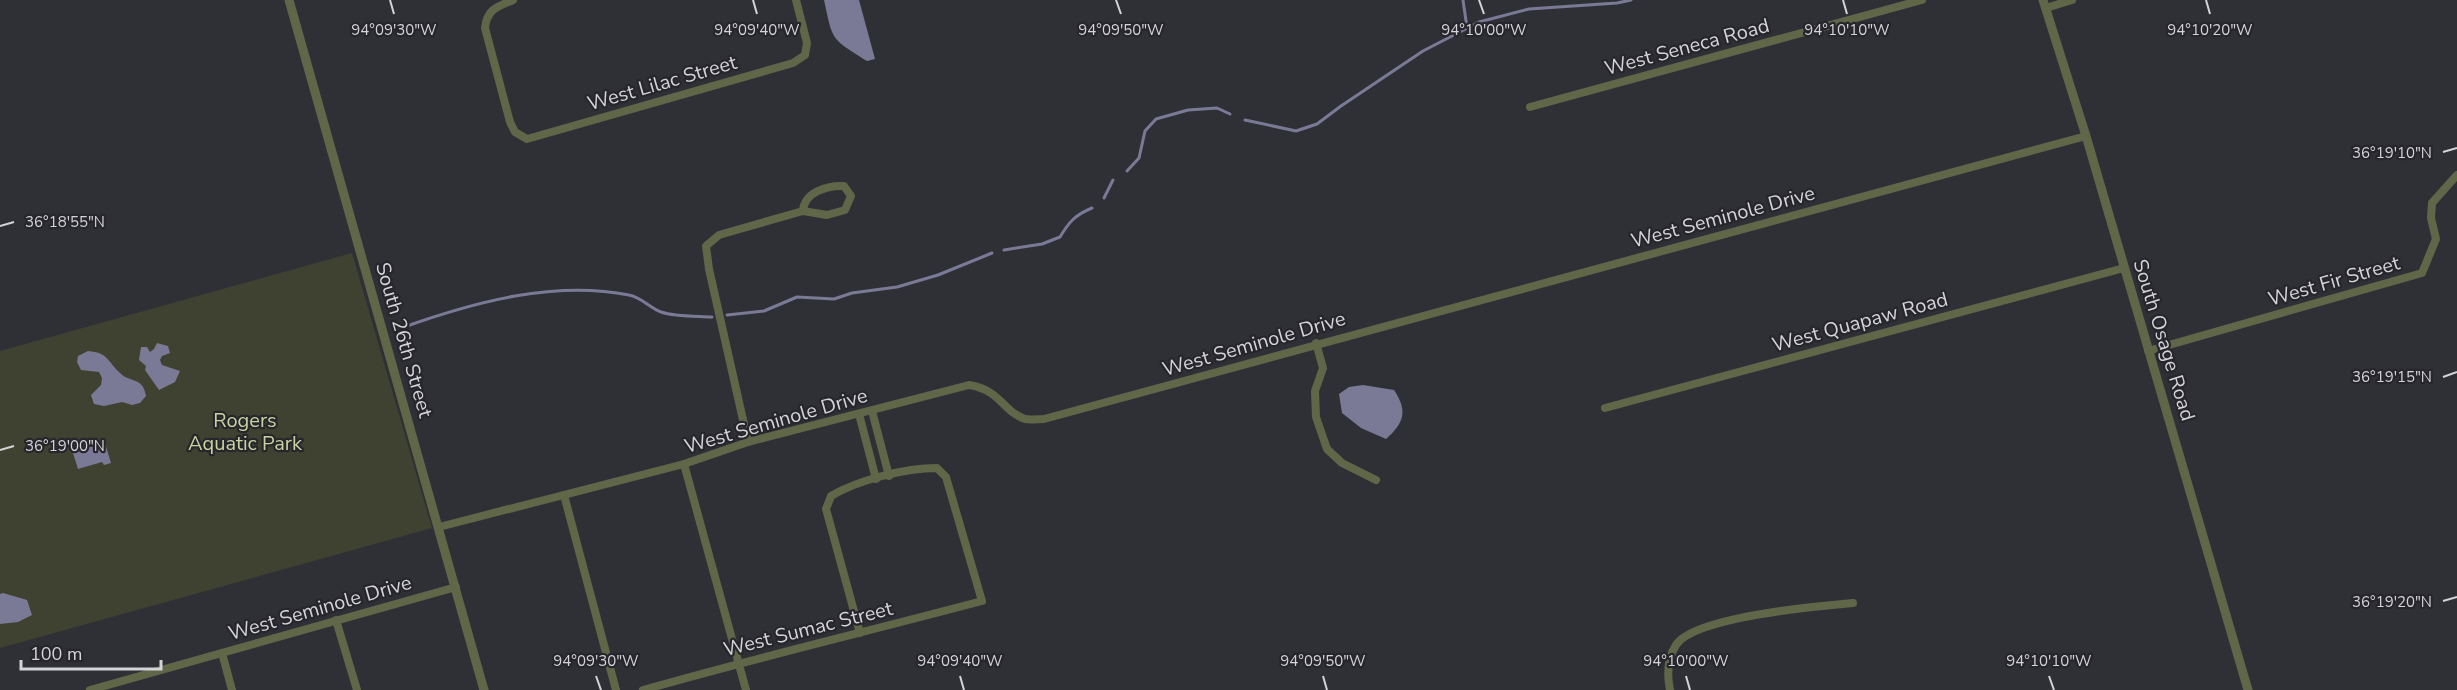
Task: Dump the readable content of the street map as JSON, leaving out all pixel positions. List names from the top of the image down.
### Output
{
  "streets": {
    "street": [
      "West Seneca Road",
      "West Lilac Street",
      "West Seminole Drive",
      "West Fir Street",
      "West Quapaw Road",
      "South 26th Street",
      "South Osage Road",
      "West Sumac Street"
    ]
  },
  "crossings": [
    ["West Seminole Drive", "South 26th Street"],
    ["West Seminole Drive", "South Osage Road"],
    ["West Fir Street", "South Osage Road"],
    ["West Quapaw Road", "South Osage Road"]
  ],
  "parks": ["Rogers Aquatic Park"],
  "scale_bar": "100 m",
  "coordinates": [
    "94°09'30\"W",
    "94°09'40\"W",
    "94°09'50\"W",
    "94°10'00\"W",
    "94°10'10\"W",
    "94°10'20\"W",
    "36°19'10\"N",
    "36°18'55\"N",
    "36°19'15\"N",
    "36°19'00\"N",
    "36°19'20\"N"
  ]
}
